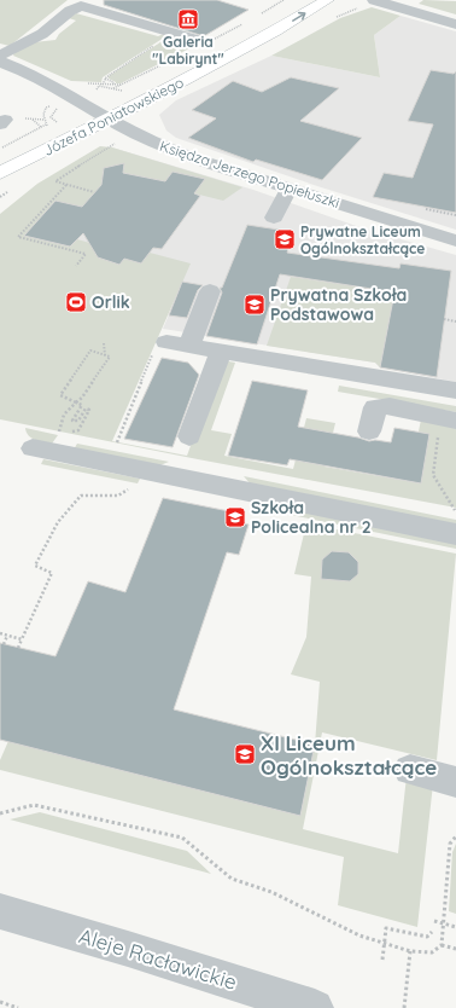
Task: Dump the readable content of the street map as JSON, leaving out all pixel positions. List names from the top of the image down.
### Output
{
  "streets": {
    "main road": ["Józefa Poniatowskiego"],
    "street": ["Księdza Jerzego Popiełuszki", "Aleje Racławickie"]
  },
  "crossings": [
    ["Józefa Poniatowskiego", "Księdza Jerzego Popiełuszki"]
  ],
  "places": {
    "museum": ["Galeria \"Labirynt\""],
    "school or university": [
      "Prywatne Liceum Ogólnokształcące",
      "Prywatna Szkoła Podstawowa",
      "Szkoła Policealna nr 2",
      "XI Liceum Ogólnokształcące"
    ],
    "sports": ["Orlik"]
  }
}
